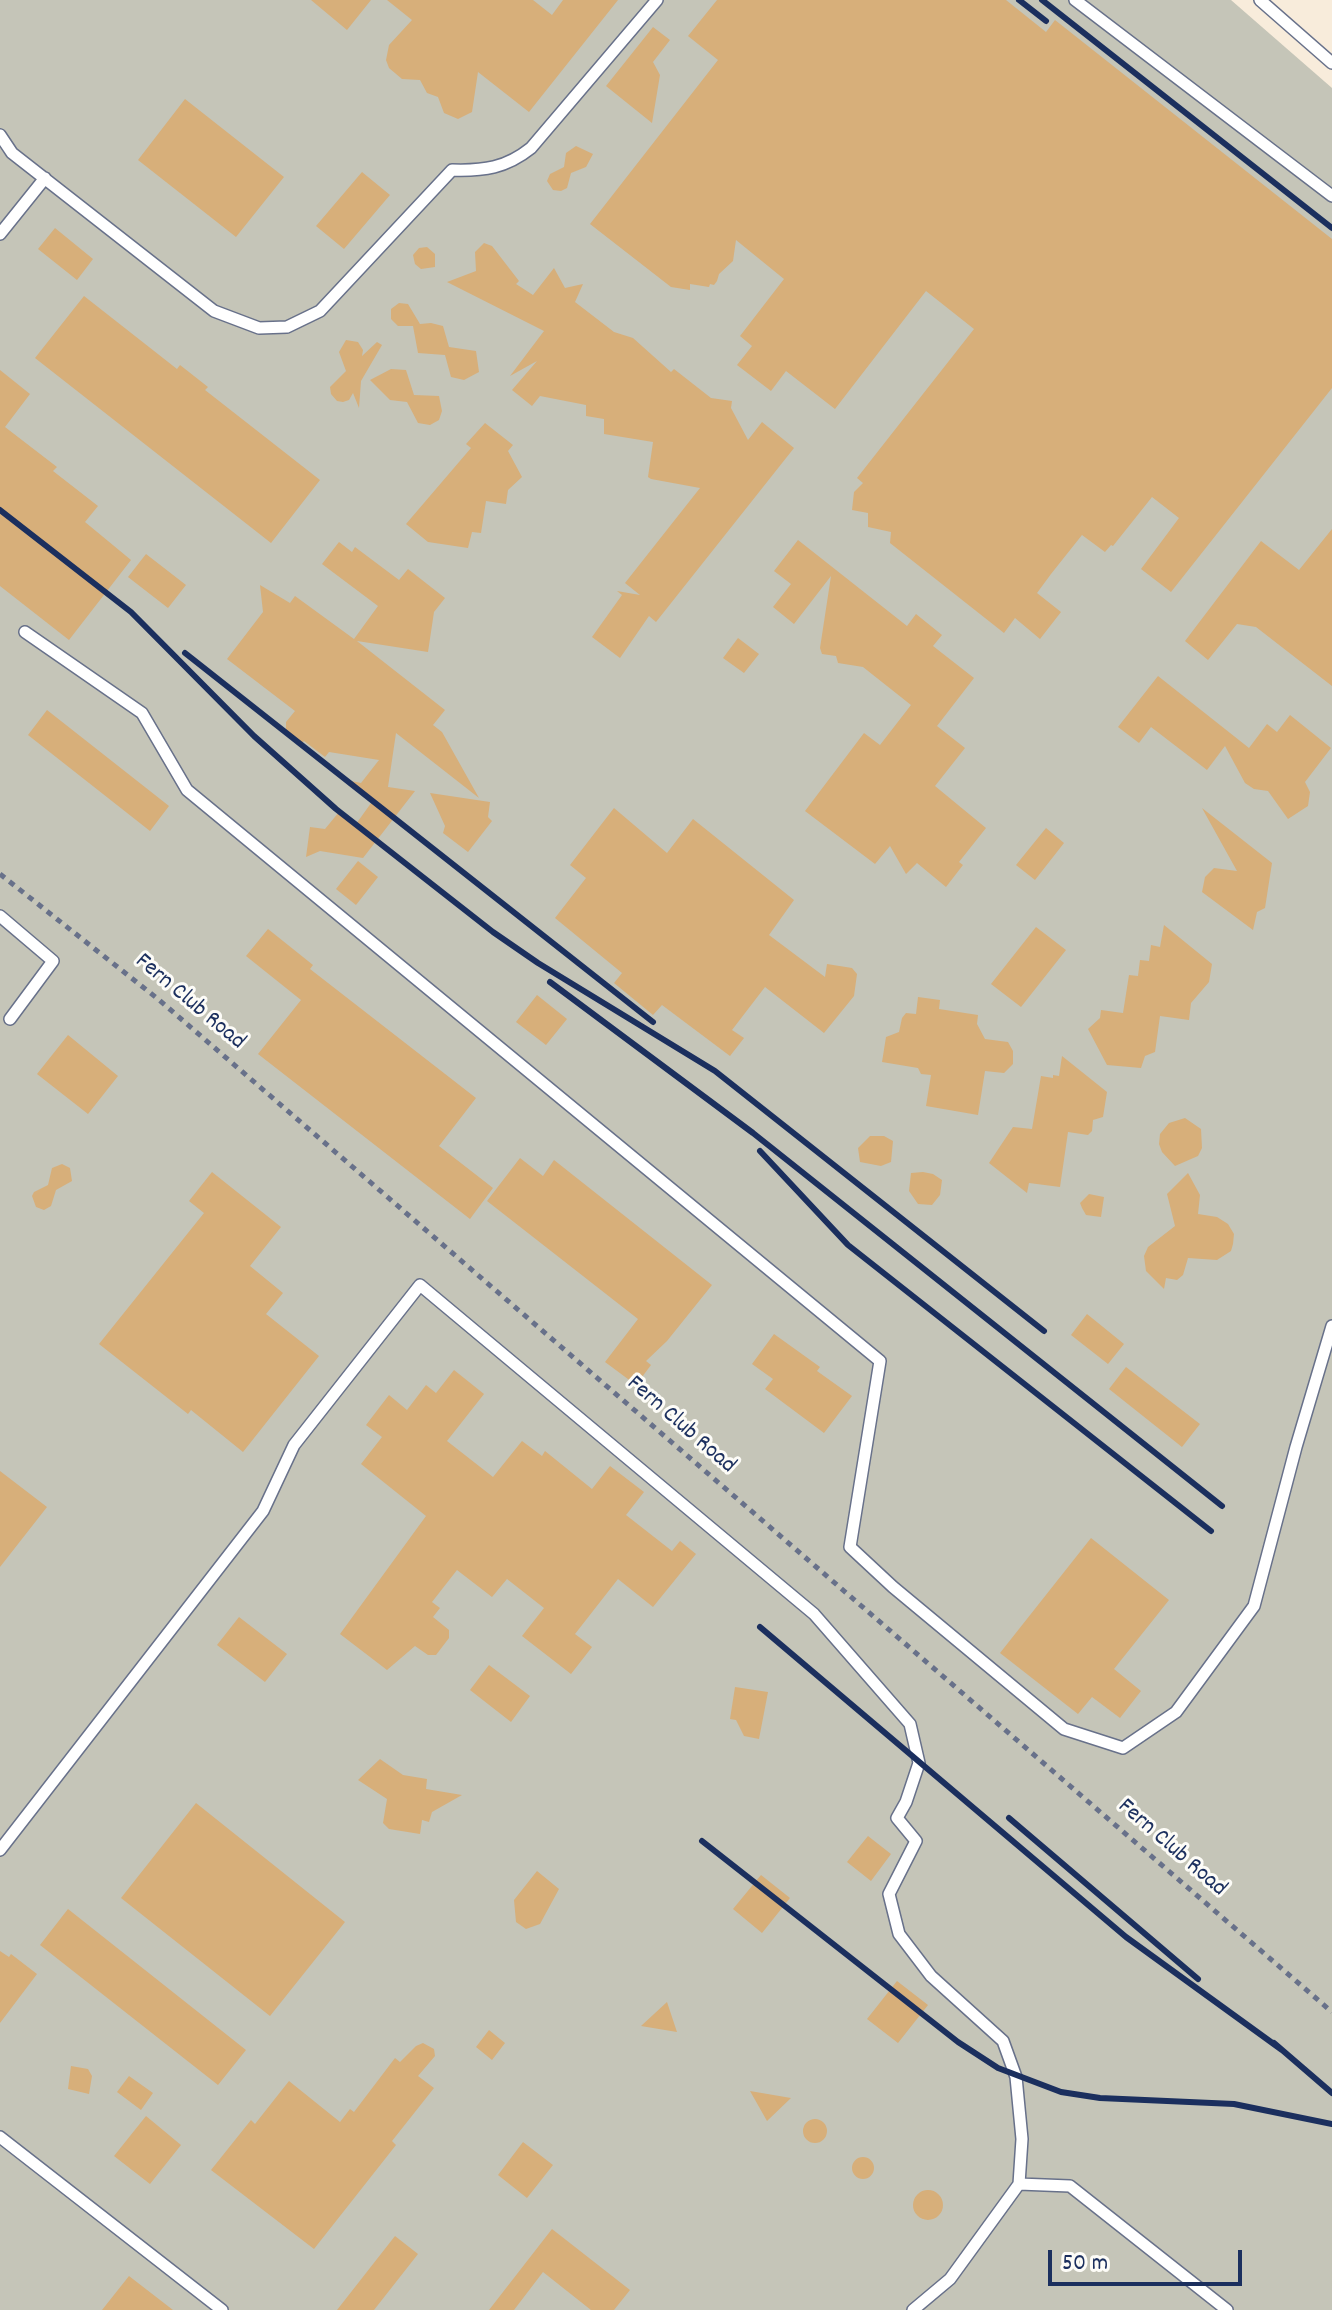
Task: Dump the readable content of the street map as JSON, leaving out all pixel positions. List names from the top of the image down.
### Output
{
  "streets": {
    "path": ["Fern Club Road"]
  },
  "scale_bar": "50 m"
}
